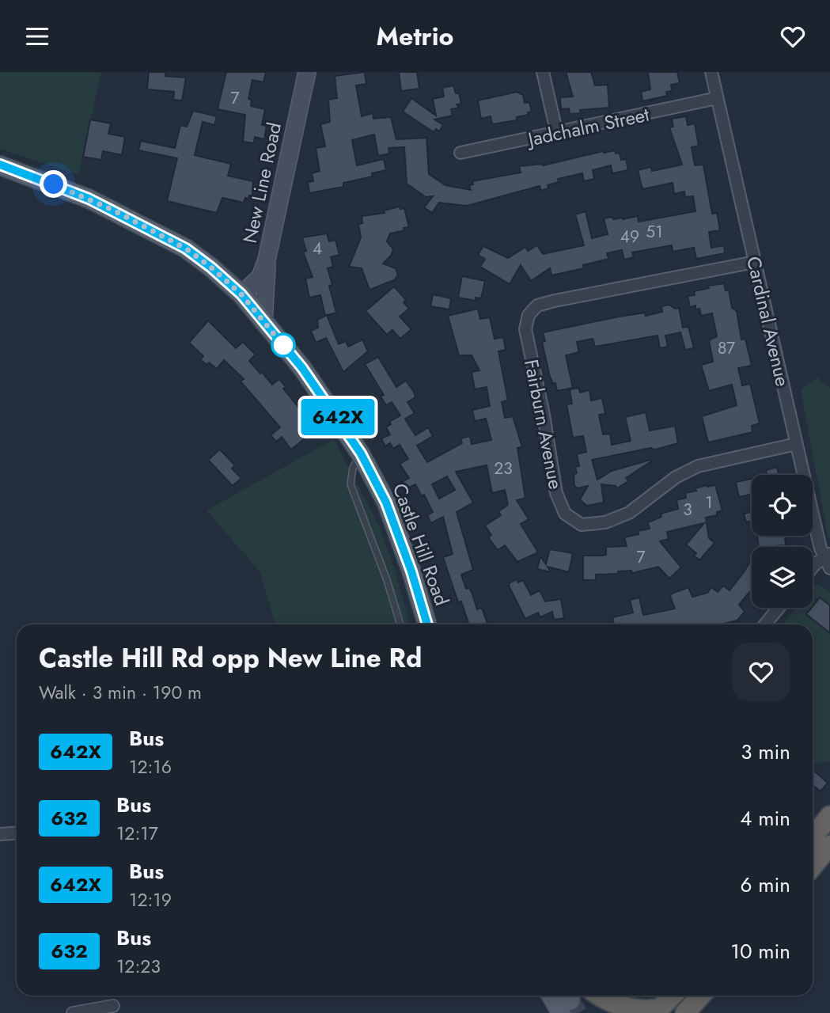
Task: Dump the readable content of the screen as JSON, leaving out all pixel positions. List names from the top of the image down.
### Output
{
  "streets": {
    "main road": ["New Line Road", "Castle Hill Road"],
    "street": ["Jadchalm Street", "Cardinal Avenue", "Fairburn Avenue"]
  },
  "crossings": [
    ["Jadchalm Street", "Cardinal Avenue"],
    ["New Line Road", "Castle Hill Road"],
    ["Cardinal Avenue", "Fairburn Avenue"]
  ],
  "lines": ["bus line 642X"],
  "house_numbers": [
    "7",
    "51",
    "49",
    "4",
    "87",
    "23",
    "1",
    "3",
    "7"
  ],
  "page": {
    "header": "Metrio",
    "on_map": "642X",
    "heading": ["Castle Hill Rd opp New Line Rd", "Walk · 3 min · 190 m"],
    "list": [
      {
        "mark": "642X",
        "name": "Bus",
        "note": "12:16",
        "value": "3 min"
      },
      {
        "mark": "632",
        "name": "Bus",
        "note": "12:17",
        "value": "4 min"
      },
      {
        "mark": "642X",
        "name": "Bus",
        "note": "12:19",
        "value": "6 min"
      },
      {
        "mark": "632",
        "name": "Bus",
        "note": "12:23",
        "value": "10 min"
      }
    ]
  }
}
